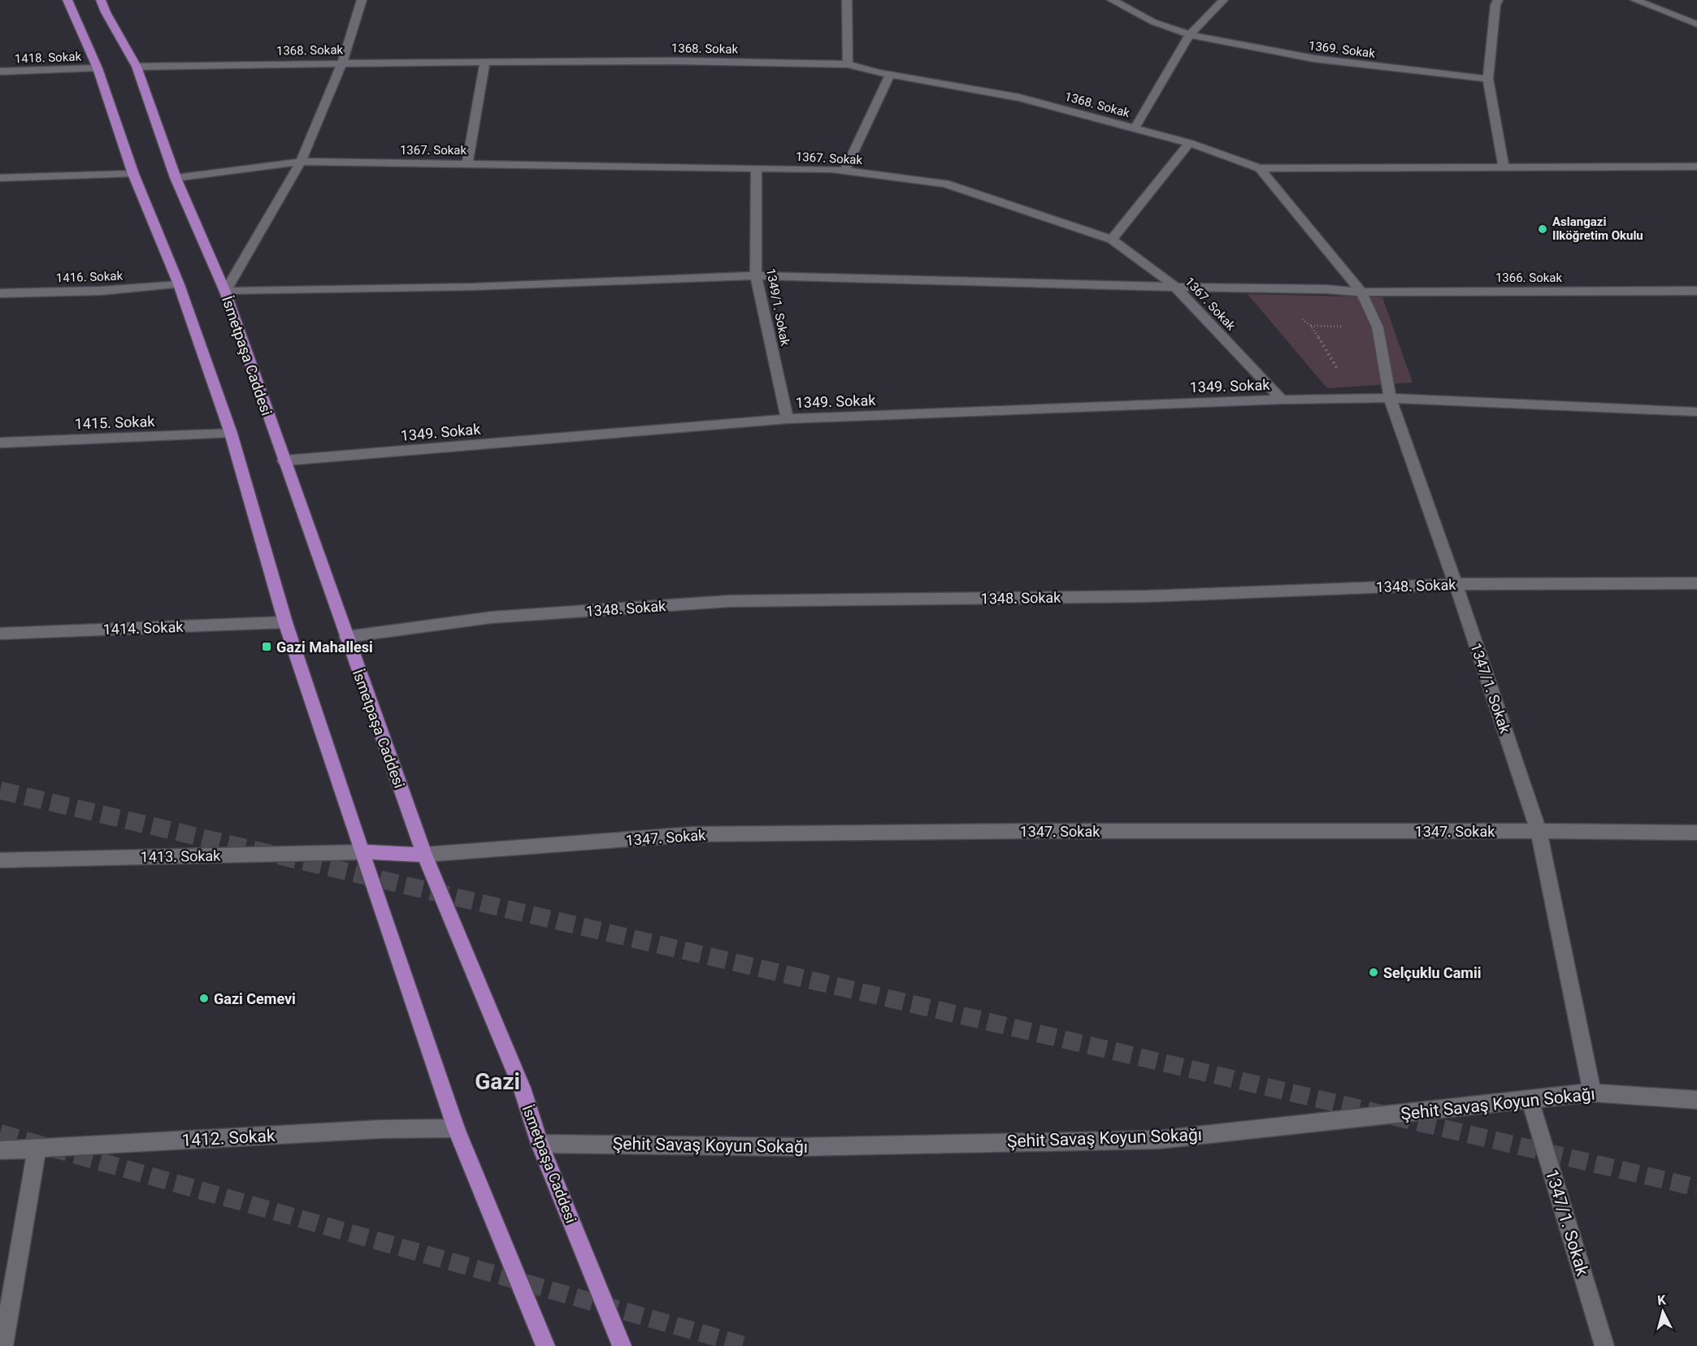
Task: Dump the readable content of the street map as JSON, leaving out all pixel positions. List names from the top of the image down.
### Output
{
  "streets": {
    "main road": ["İsmetpaşa Caddesi"],
    "street": [
      "1368. Sokak",
      "1369. Sokak",
      "1418. Sokak",
      "1367. Sokak",
      "1416. Sokak",
      "1366. Sokak",
      "1349/1. Sokak",
      "1349. Sokak",
      "1415. Sokak",
      "1348. Sokak",
      "1414. Sokak",
      "1347/1. Sokak",
      "1347. Sokak",
      "1413. Sokak",
      "Şehit Savaş Koyun Sokağı",
      "1412. Sokak"
    ]
  },
  "crossings": [
    ["1368. Sokak", "İsmetpaşa Caddesi"],
    ["1368. Sokak", "1347/1. Sokak"],
    ["1367. Sokak", "1366. Sokak"],
    ["1367. Sokak", "1349/1. Sokak"],
    ["1367. Sokak", "İsmetpaşa Caddesi"],
    ["1367. Sokak", "1349. Sokak"],
    ["1366. Sokak", "1349/1. Sokak"],
    ["1366. Sokak", "İsmetpaşa Caddesi"],
    ["1366. Sokak", "1347/1. Sokak"],
    ["1349/1. Sokak", "1349. Sokak"],
    ["İsmetpaşa Caddesi", "1349. Sokak"],
    ["İsmetpaşa Caddesi", "1348. Sokak"],
    ["İsmetpaşa Caddesi", "1347. Sokak"],
    ["İsmetpaşa Caddesi", "Şehit Savaş Koyun Sokağı"],
    ["1349. Sokak", "1347/1. Sokak"],
    ["1348. Sokak", "1347/1. Sokak"],
    ["1347/1. Sokak", "1347. Sokak"],
    ["1347/1. Sokak", "Şehit Savaş Koyun Sokağı"]
  ],
  "districts": ["Gazi"],
  "places": {
    "other": ["Aslangazi Ilköğretim Okulu", "Selçuklu Camii", "Gazi Cemevi"],
    "transit": ["Gazi Mahallesi"]
  },
  "north": "top"
}
